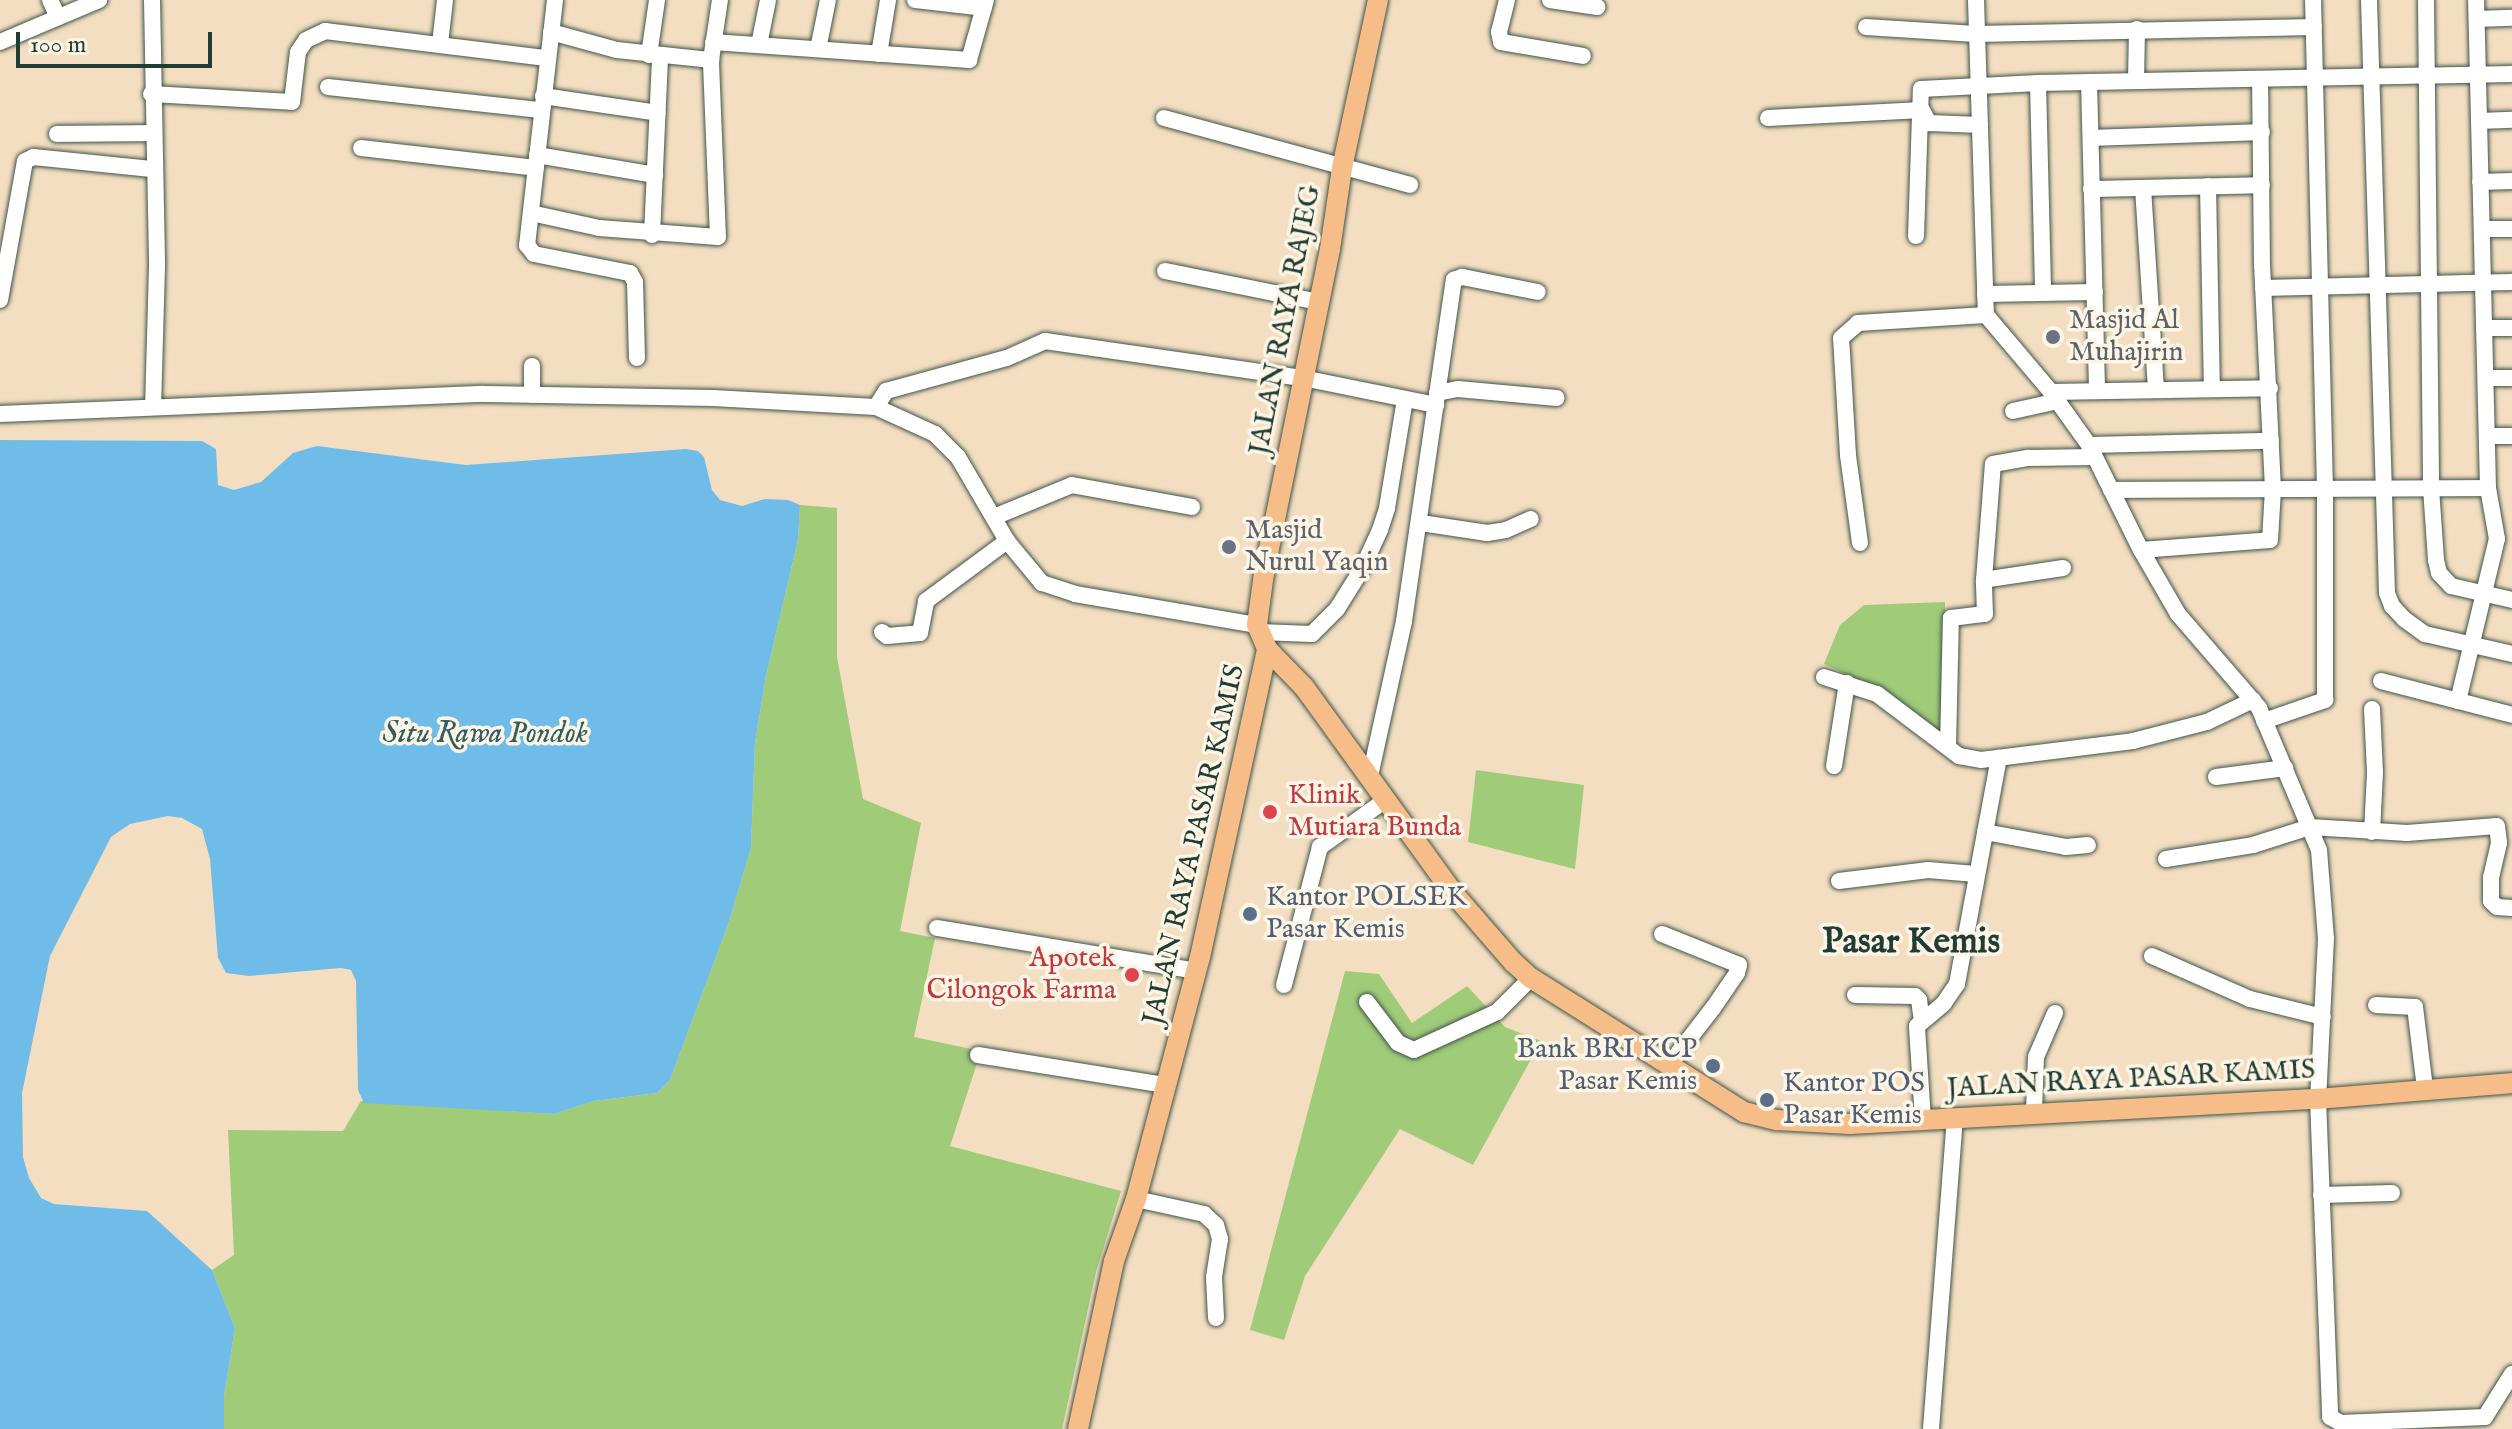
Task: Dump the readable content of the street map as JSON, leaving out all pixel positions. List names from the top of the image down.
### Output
{
  "streets": {
    "main road": ["JALAN RAYA RAJEG", "JALAN RAYA PASAR KAMIS"]
  },
  "crossings": [
    ["JALAN RAYA RAJEG", "JALAN RAYA PASAR KAMIS"]
  ],
  "districts": ["Pasar Kemis"],
  "water": ["Situ Rawa Pondok"],
  "places": [
    "Masjid Al Muhajirin",
    "Masjid Nurul Yaqin",
    "Klinik Mutiara Bunda",
    "Kantor POLSEK Pasar Kemis",
    "Apotek Cilongok Farma",
    "Bank BRI KCP Pasar Kemis",
    "Kantor POS Pasar Kemis"
  ],
  "scale_bar": "100 m"
}
